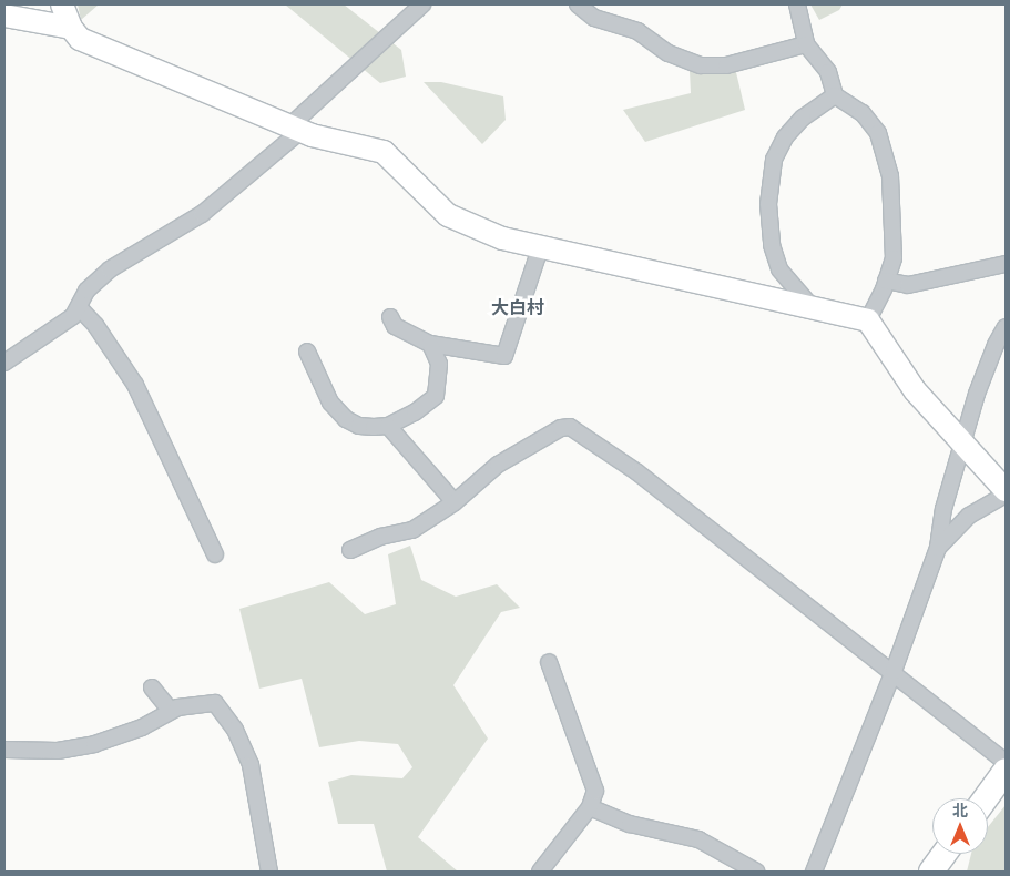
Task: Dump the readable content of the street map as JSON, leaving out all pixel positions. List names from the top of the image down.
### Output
{
  "districts": ["大白村"],
  "north": "top"
}
